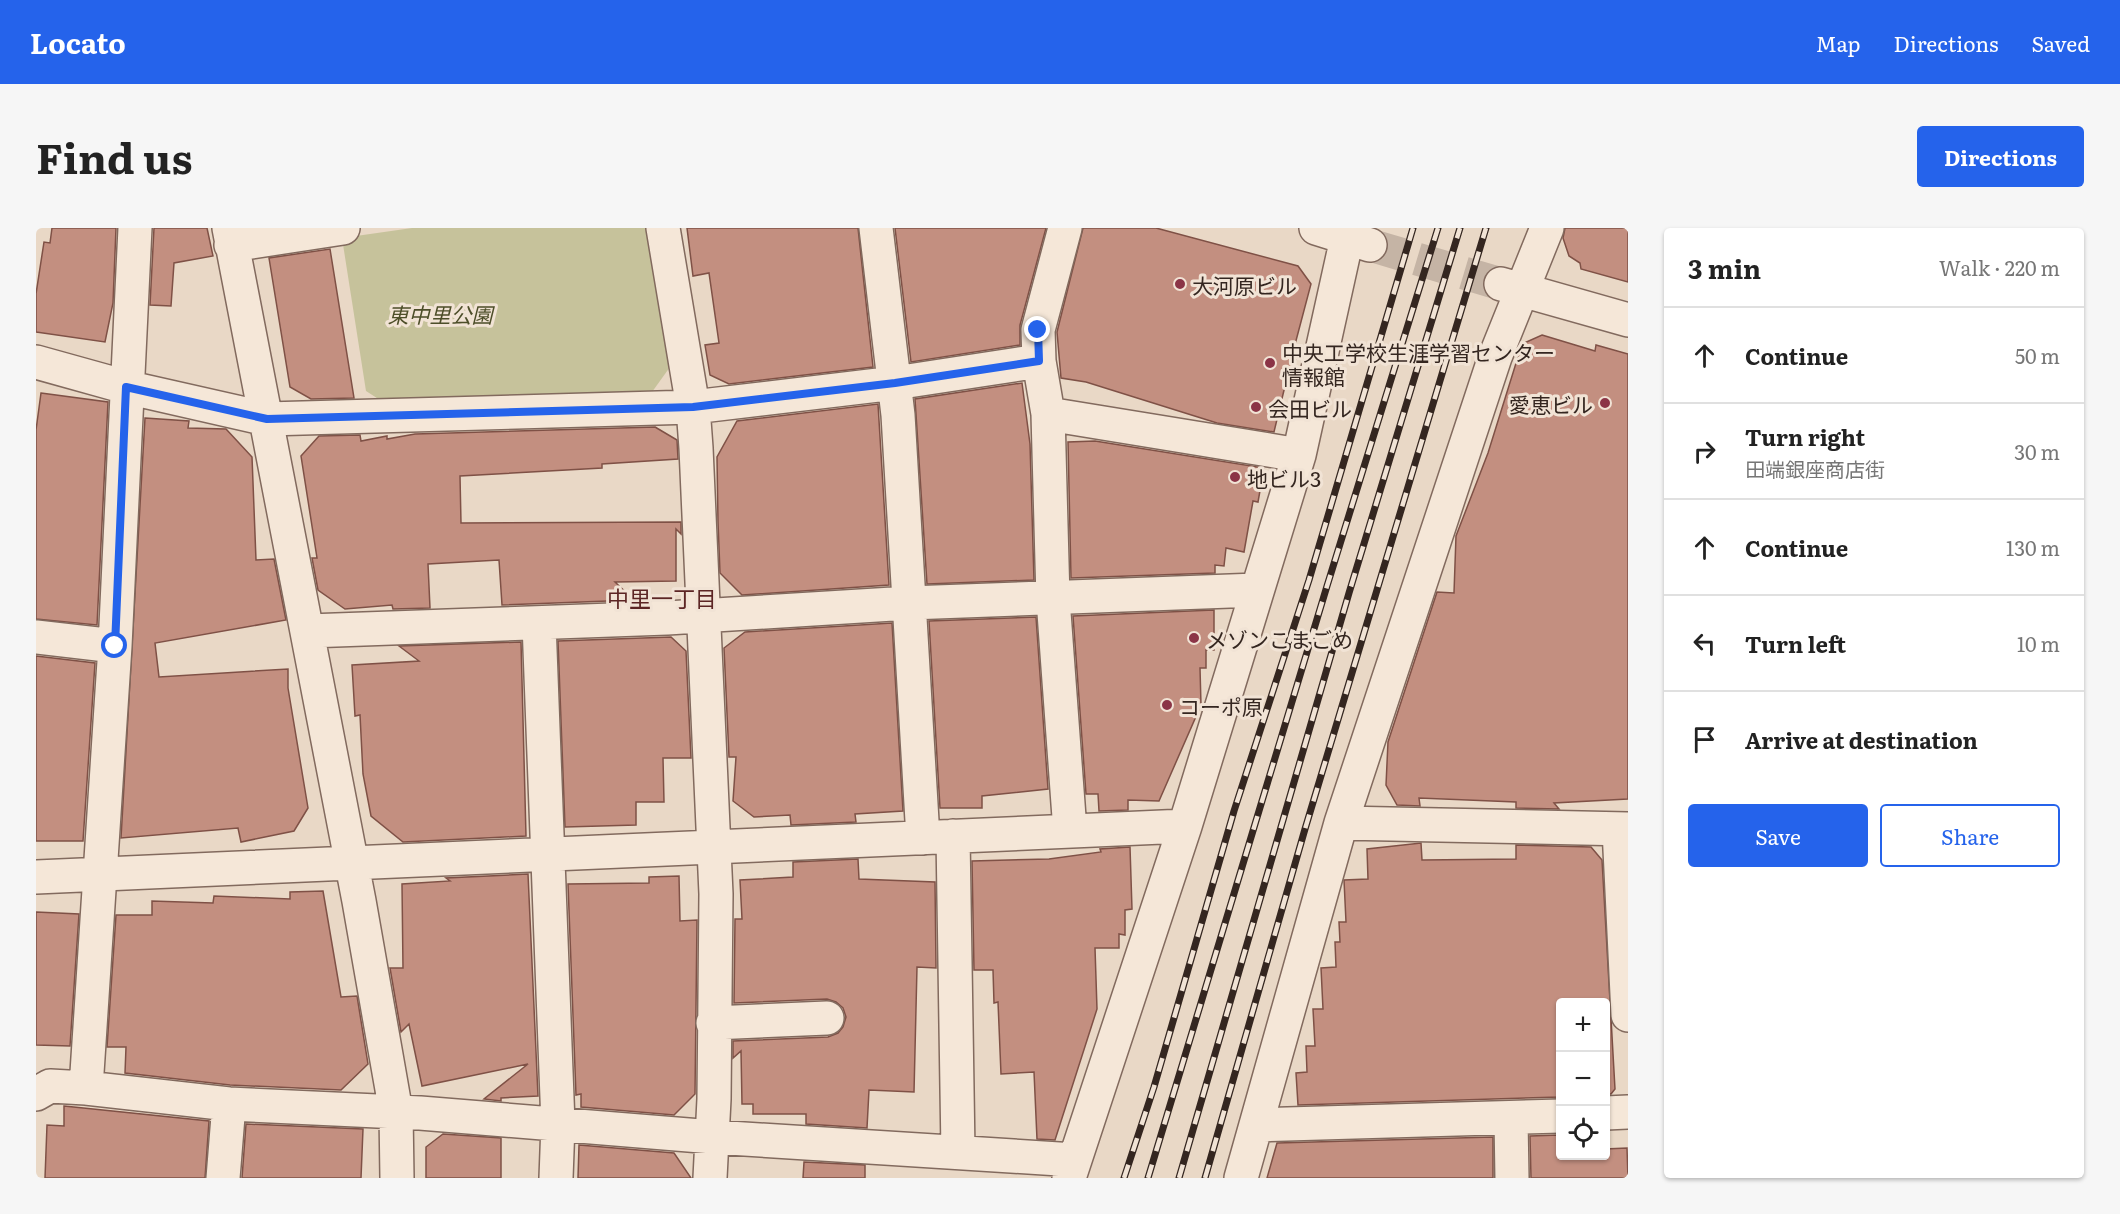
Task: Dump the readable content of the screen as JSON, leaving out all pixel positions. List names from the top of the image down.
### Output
{
  "districts": ["中里一丁目"],
  "parks": ["東中里公園"],
  "places": [
    "大河原ビル",
    "中央工学校生涯学習センター 情報館",
    "愛恵ビル",
    "会田ビル",
    "地ビル3",
    "メゾンこまごめ",
    "コーポ原"
  ],
  "page": {
    "header": "Locato",
    "nav": ["Map", "Directions", "Saved"],
    "title": "Find us",
    "buttons": [
      "Directions",
      ["Save", "Share"]
    ],
    "heading": ["3 min", "Walk · 220 m"],
    "list": [
      ["Continue", "50 m"],
      ["Turn right", "田端銀座商店街", "30 m"],
      ["Continue", "130 m"],
      ["Turn left", "10 m"],
      "Arrive at destination"
    ],
    "map_buttons": ["+", "−"]
  }
}
